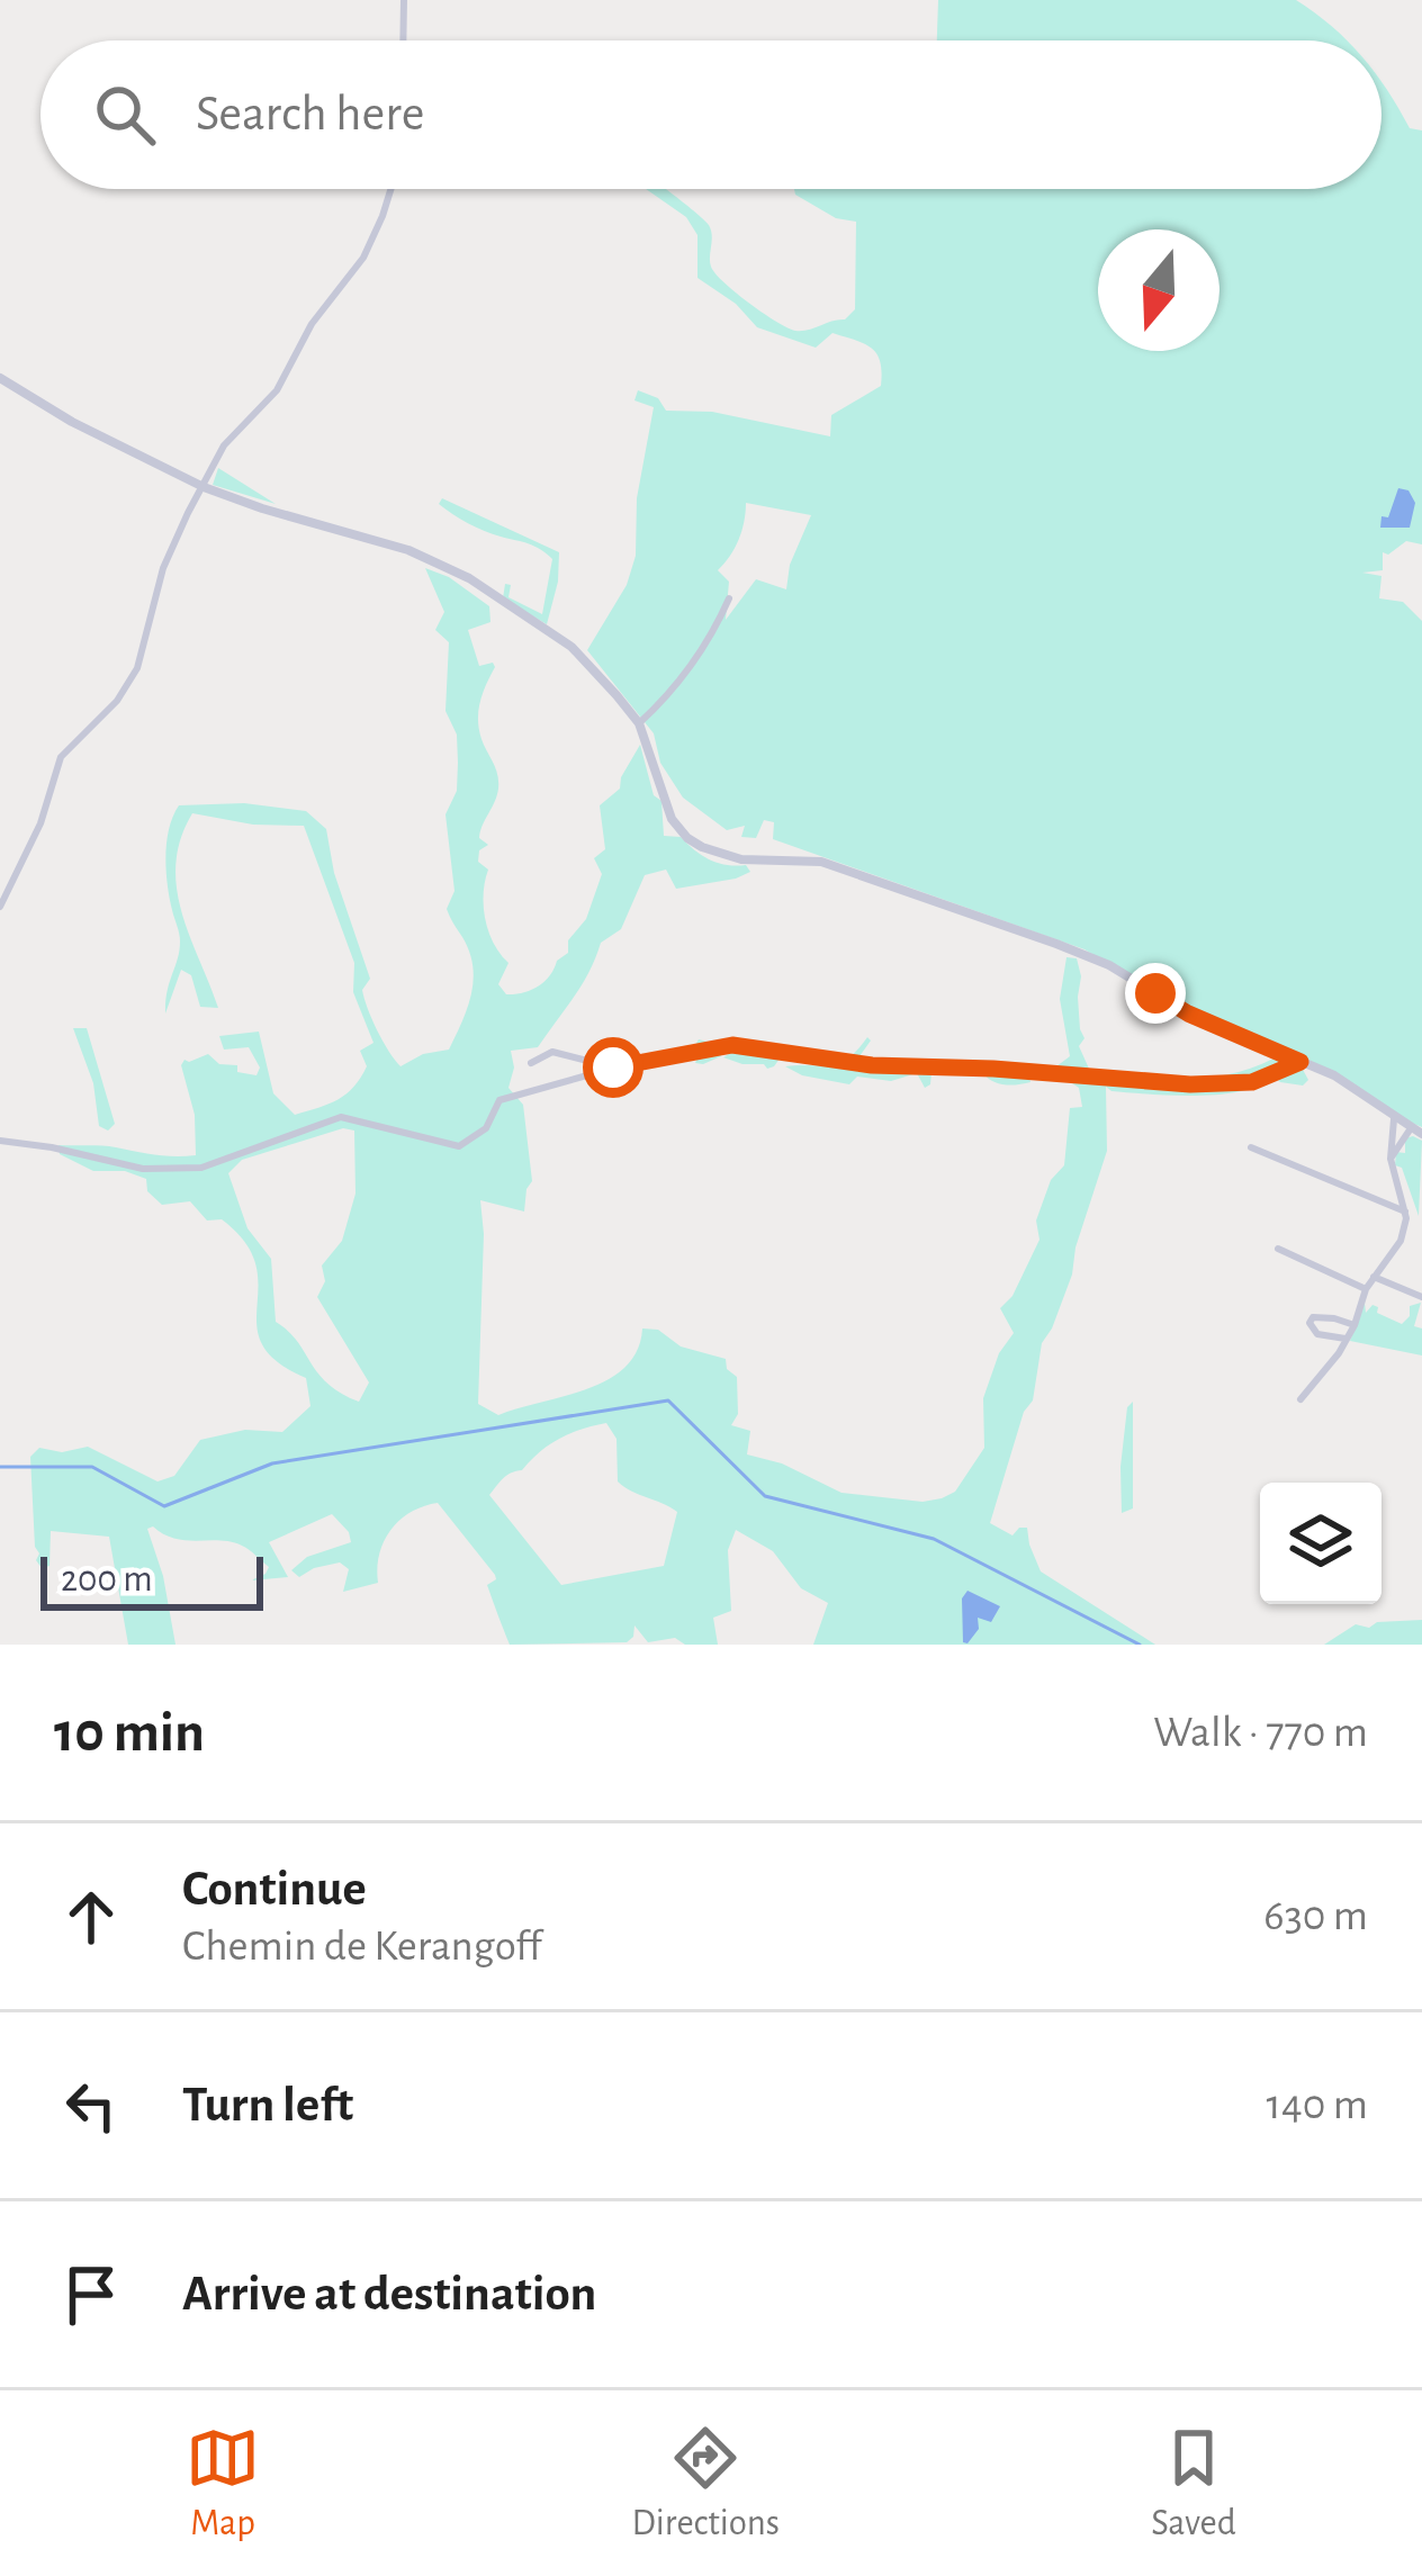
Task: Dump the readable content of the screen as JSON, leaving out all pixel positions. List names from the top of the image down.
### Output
{
  "scale_bar": "200 m",
  "north": "bottom",
  "page": {
    "search": "Search here",
    "scale": "200 m",
    "heading": ["10 min", "Walk · 770 m"],
    "list": [
      ["Continue", "Chemin de Kerangoff", "630 m"],
      ["Turn left", "140 m"],
      "Arrive at destination"
    ],
    "nav": ["Map", "Directions", "Saved"]
  }
}
